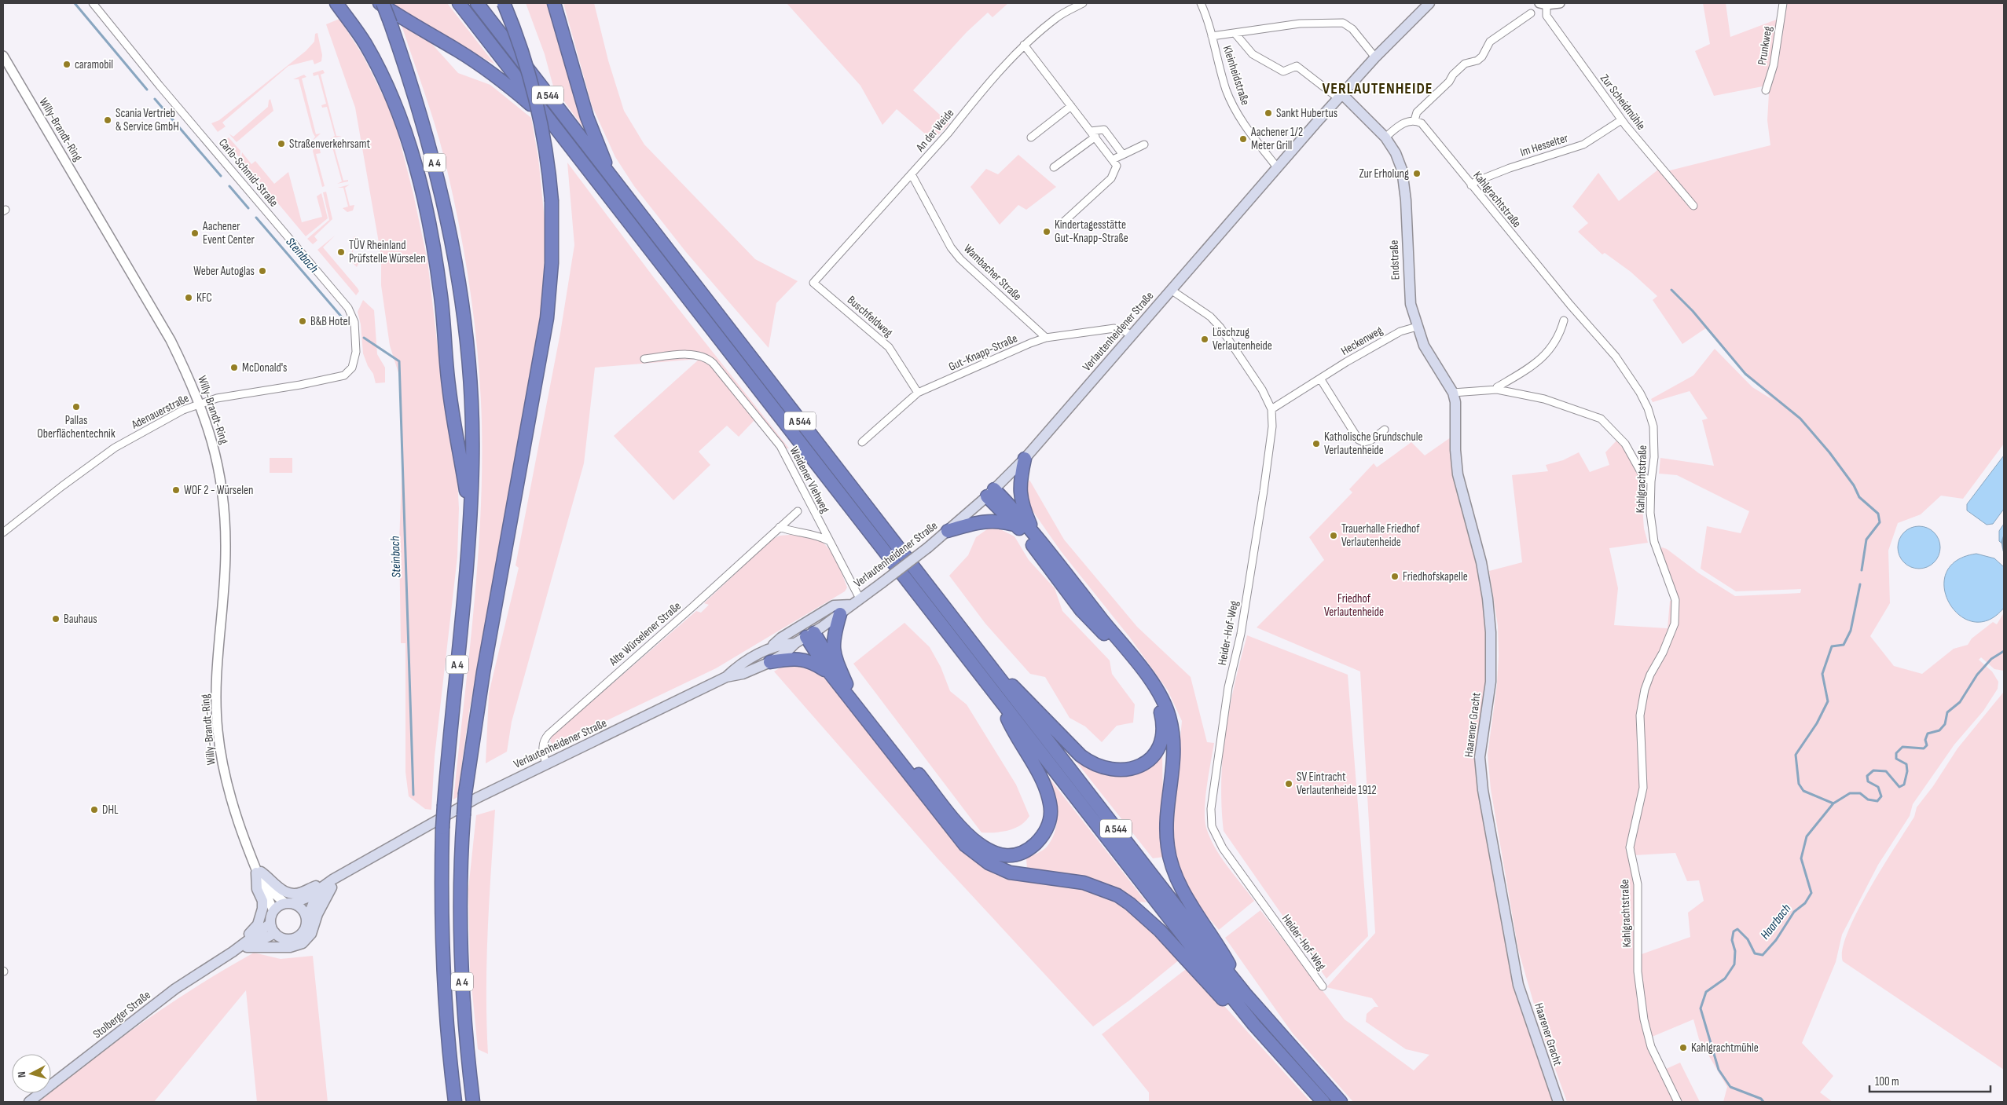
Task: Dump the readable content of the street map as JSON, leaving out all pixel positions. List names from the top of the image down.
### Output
{
  "streets": {
    "highway": ["A 544", "A 4"],
    "main road": [
      "Endstraße",
      "Verlautenheidener Straße",
      "Haarener Gracht",
      "Stolberger Straße"
    ],
    "street": [
      "Prunkweg",
      "Kleinheidstraße",
      "Zur Scheidmühle",
      "Willy-Brandt-Ring",
      "An der Weide",
      "Im Hesselter",
      "Carlo-Schmid-Straße",
      "Kahlgrachtstraße",
      "Wambacher Straße",
      "Buschfeldweg",
      "Heckenweg",
      "Gut-Knapp-Straße",
      "Adenauerstraße",
      "Weidener Viehweg",
      "Heider-Hof-Weg",
      "Alte Würselener Straße"
    ]
  },
  "crossings": [
    ["Kleinheidstraße", "Verlautenheidener Straße"],
    ["Zur Scheidmühle", "Im Hesselter"],
    ["Willy-Brandt-Ring", "Adenauerstraße"],
    ["Willy-Brandt-Ring", "Stolberger Straße"],
    ["An der Weide", "Wambacher Straße"],
    ["An der Weide", "Buschfeldweg"],
    ["Im Hesselter", "Kahlgrachtstraße"],
    ["Carlo-Schmid-Straße", "Adenauerstraße"],
    ["Endstraße", "Verlautenheidener Straße"],
    ["Endstraße", "Heckenweg"],
    ["Endstraße", "Haarener Gracht"],
    ["Wambacher Straße", "Gut-Knapp-Straße"],
    ["Buschfeldweg", "Gut-Knapp-Straße"],
    ["Verlautenheidener Straße", "Gut-Knapp-Straße"],
    ["Verlautenheidener Straße", "Weidener Viehweg"],
    ["Verlautenheidener Straße", "Heider-Hof-Weg"],
    ["Verlautenheidener Straße", "Alte Würselener Straße"],
    ["Heckenweg", "Heider-Hof-Weg"]
  ],
  "districts": ["VERLAUTENHEIDE"],
  "water": ["Steinbach", "Haarbach"],
  "parks": ["Friedhof Verlautenheide"],
  "places": [
    "caramobil",
    "Sankt Hubertus",
    "Scania Vertrieb & Service GmbH",
    "Aachener 1/2 Meter Grill",
    "Straßenverkehrsamt",
    "Zur Erholung",
    "Kindertagesstätte Gut-Knapp-Straße",
    "Aachener Event Center",
    "TÜV Rheinland Prüfstelle Würselen",
    "Weber Autoglas",
    "KFC",
    "B&B Hotel",
    "Löschzug Verlautenheide",
    "McDonald's",
    "Pallas Oberflächentechnik",
    "Katholische Grundschule Verlautenheide",
    "WOF 2 - Würselen",
    "Trauerhalle Friedhof Verlautenheide",
    "Friedhofskapelle",
    "Bauhaus",
    "SV Eintracht Verlautenheide 1912",
    "DHL",
    "Kahlgrachtmühle"
  ],
  "scale_bar": "100 m",
  "north": "left"
}
